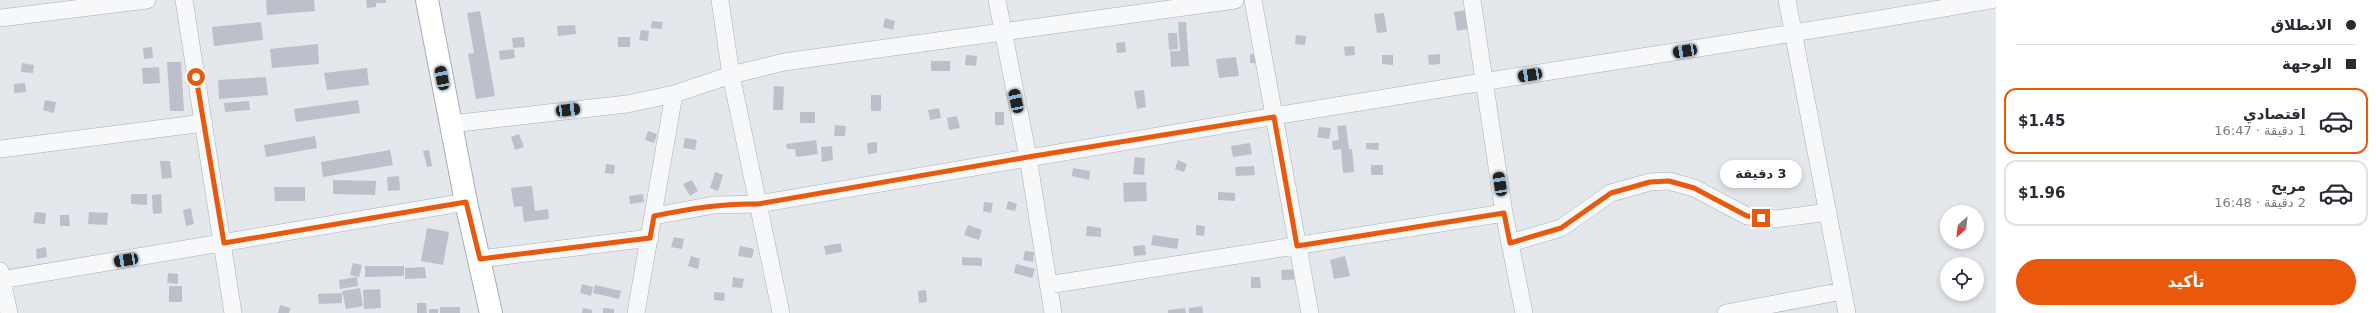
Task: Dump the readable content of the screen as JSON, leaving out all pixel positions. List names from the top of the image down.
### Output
{
  "north": "bottom left",
  "page": {
    "banner": ["الانطلاق", "الوجهة"],
    "list": [
      {
        "name": "اقتصادي",
        "note": "1 دقيقة · 16:47",
        "value": "$1.45"
      },
      {
        "name": "مريح",
        "note": "2 دقيقة · 16:48",
        "value": "$1.96"
      }
    ],
    "bubble": "3 دقيقة",
    "buttons": "تأكيد"
  }
}
